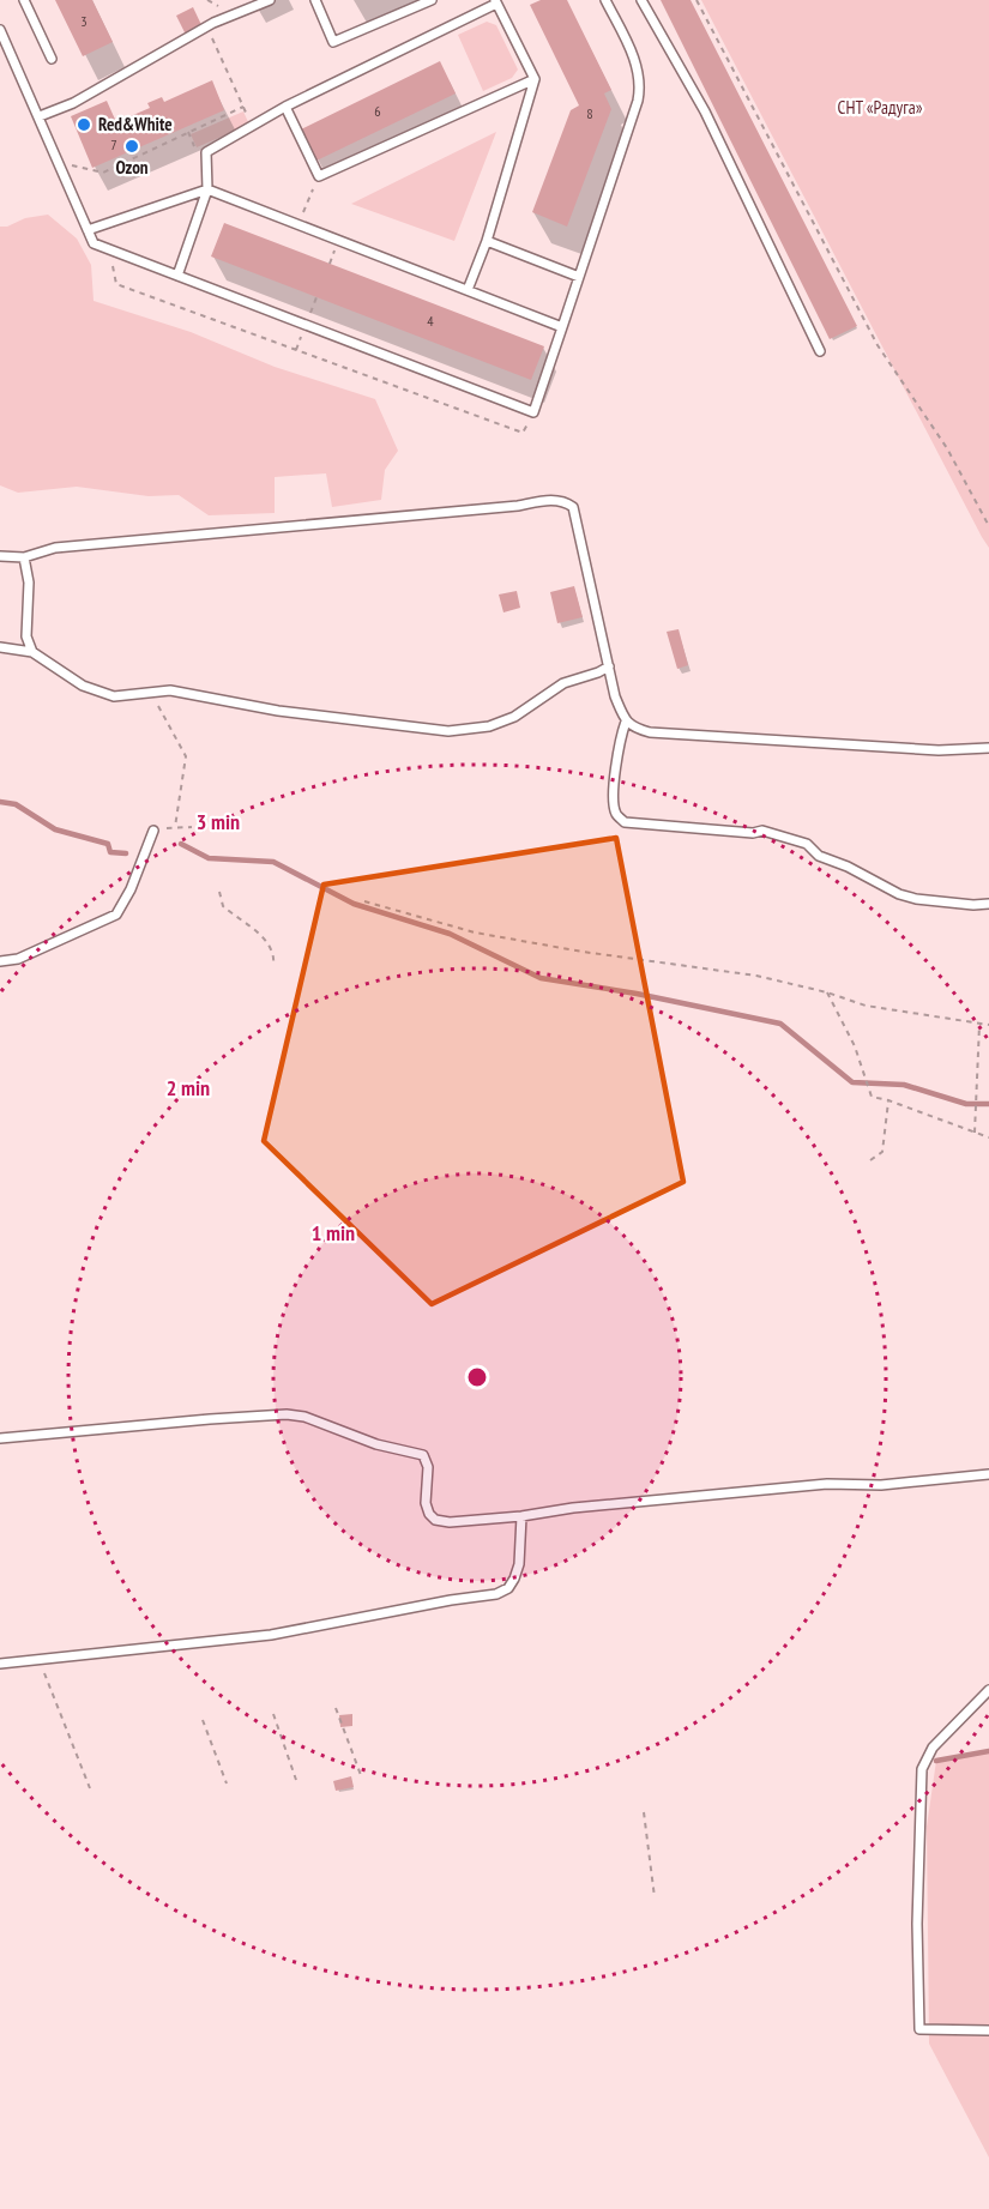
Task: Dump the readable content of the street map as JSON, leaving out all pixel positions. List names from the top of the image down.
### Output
{
  "parks": ["СНТ «Радуга»"],
  "places": ["Red&White", "Ozon"],
  "house_numbers": [
    "3",
    "6",
    "8",
    "7",
    "4"
  ],
  "rings": ["3 min", "2 min", "1 min"]
}
